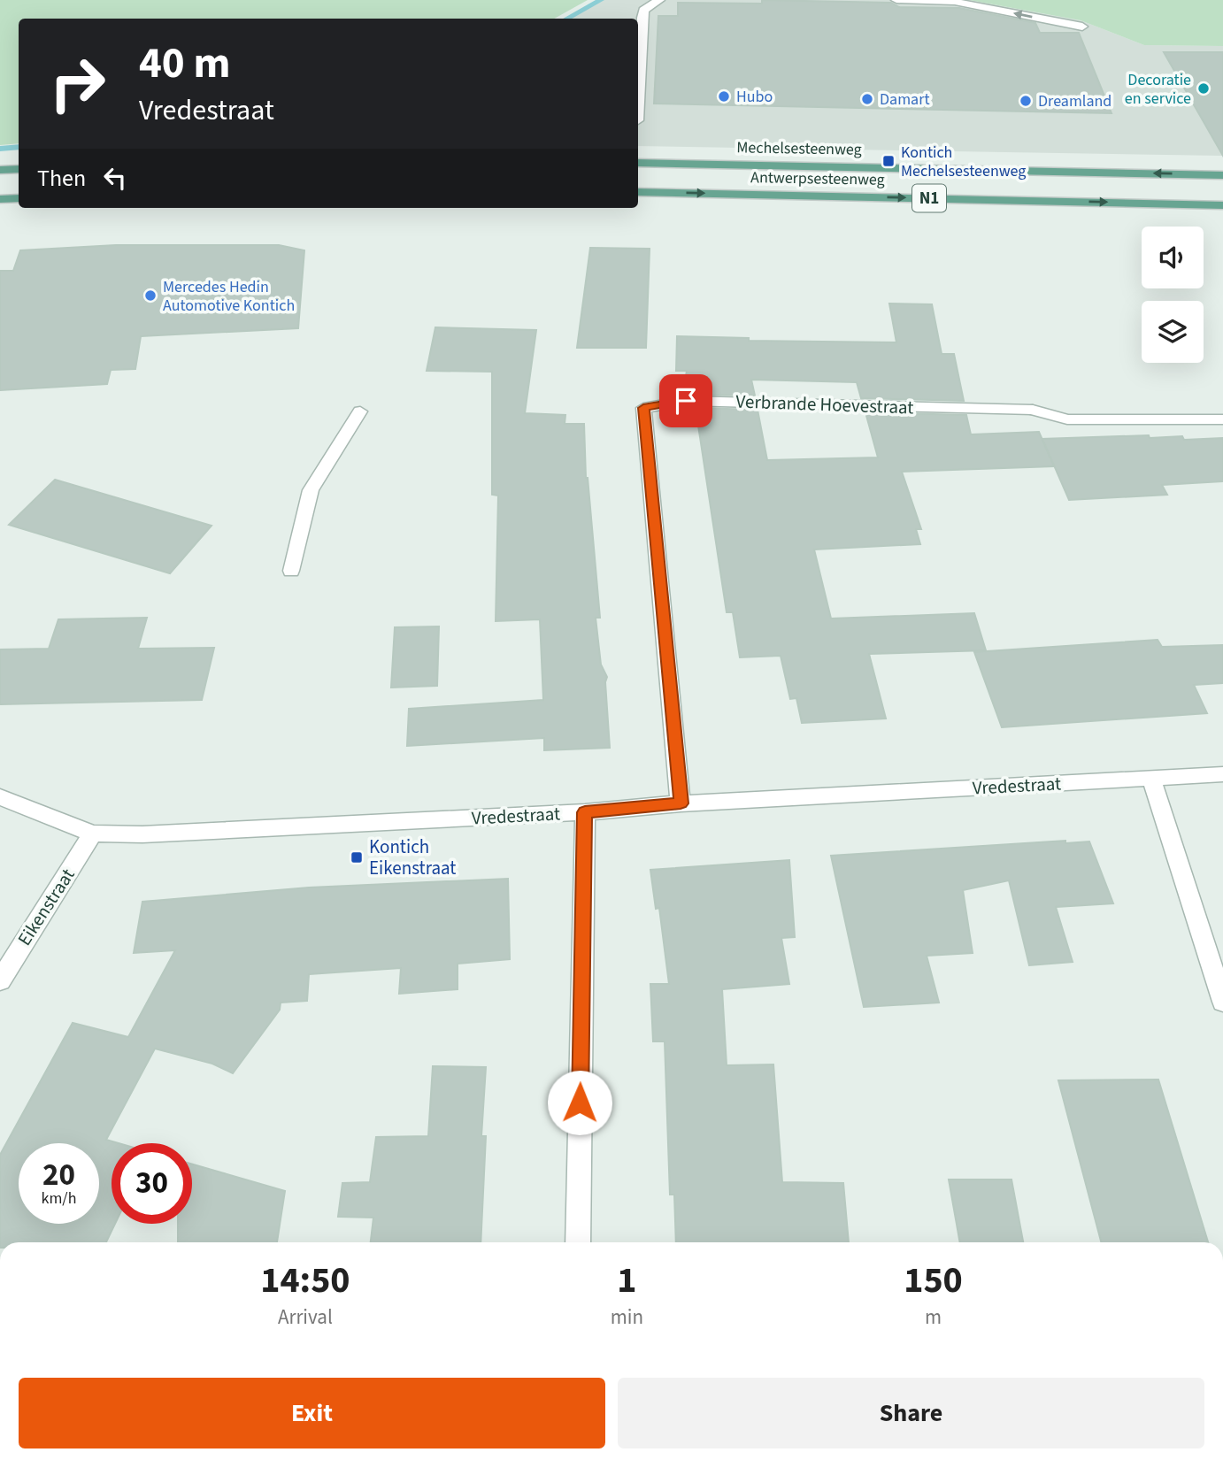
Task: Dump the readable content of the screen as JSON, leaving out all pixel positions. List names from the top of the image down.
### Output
{
  "streets": {
    "main road": ["Mechelsesteenweg", "Antwerpsesteenweg", "N1"],
    "street": ["Verbrande Hoevestraat", "Vredestraat", "Eikenstraat"]
  },
  "crossings": [
    ["Verbrande Hoevestraat", "Vredestraat"],
    ["Vredestraat", "Eikenstraat"]
  ],
  "one_way": ["Mechelsesteenweg", "Antwerpsesteenweg"],
  "places": {
    "other": [
      "Decoratie en service",
      "Hubo",
      "Damart",
      "Dreamland",
      "Mercedes Hedin Automotive Kontich"
    ],
    "transit": ["Kontich Mechelsesteenweg", "Kontich Eikenstraat"]
  },
  "page": {
    "turn": ["40 m", "Vredestraat"],
    "then": "Then",
    "speed": "20 km/h",
    "limit": "30",
    "eta": [
      "14:50",
      "Arrival",
      "1",
      "min",
      "150",
      "m"
    ],
    "buttons": ["Exit", "Share"]
  }
}
